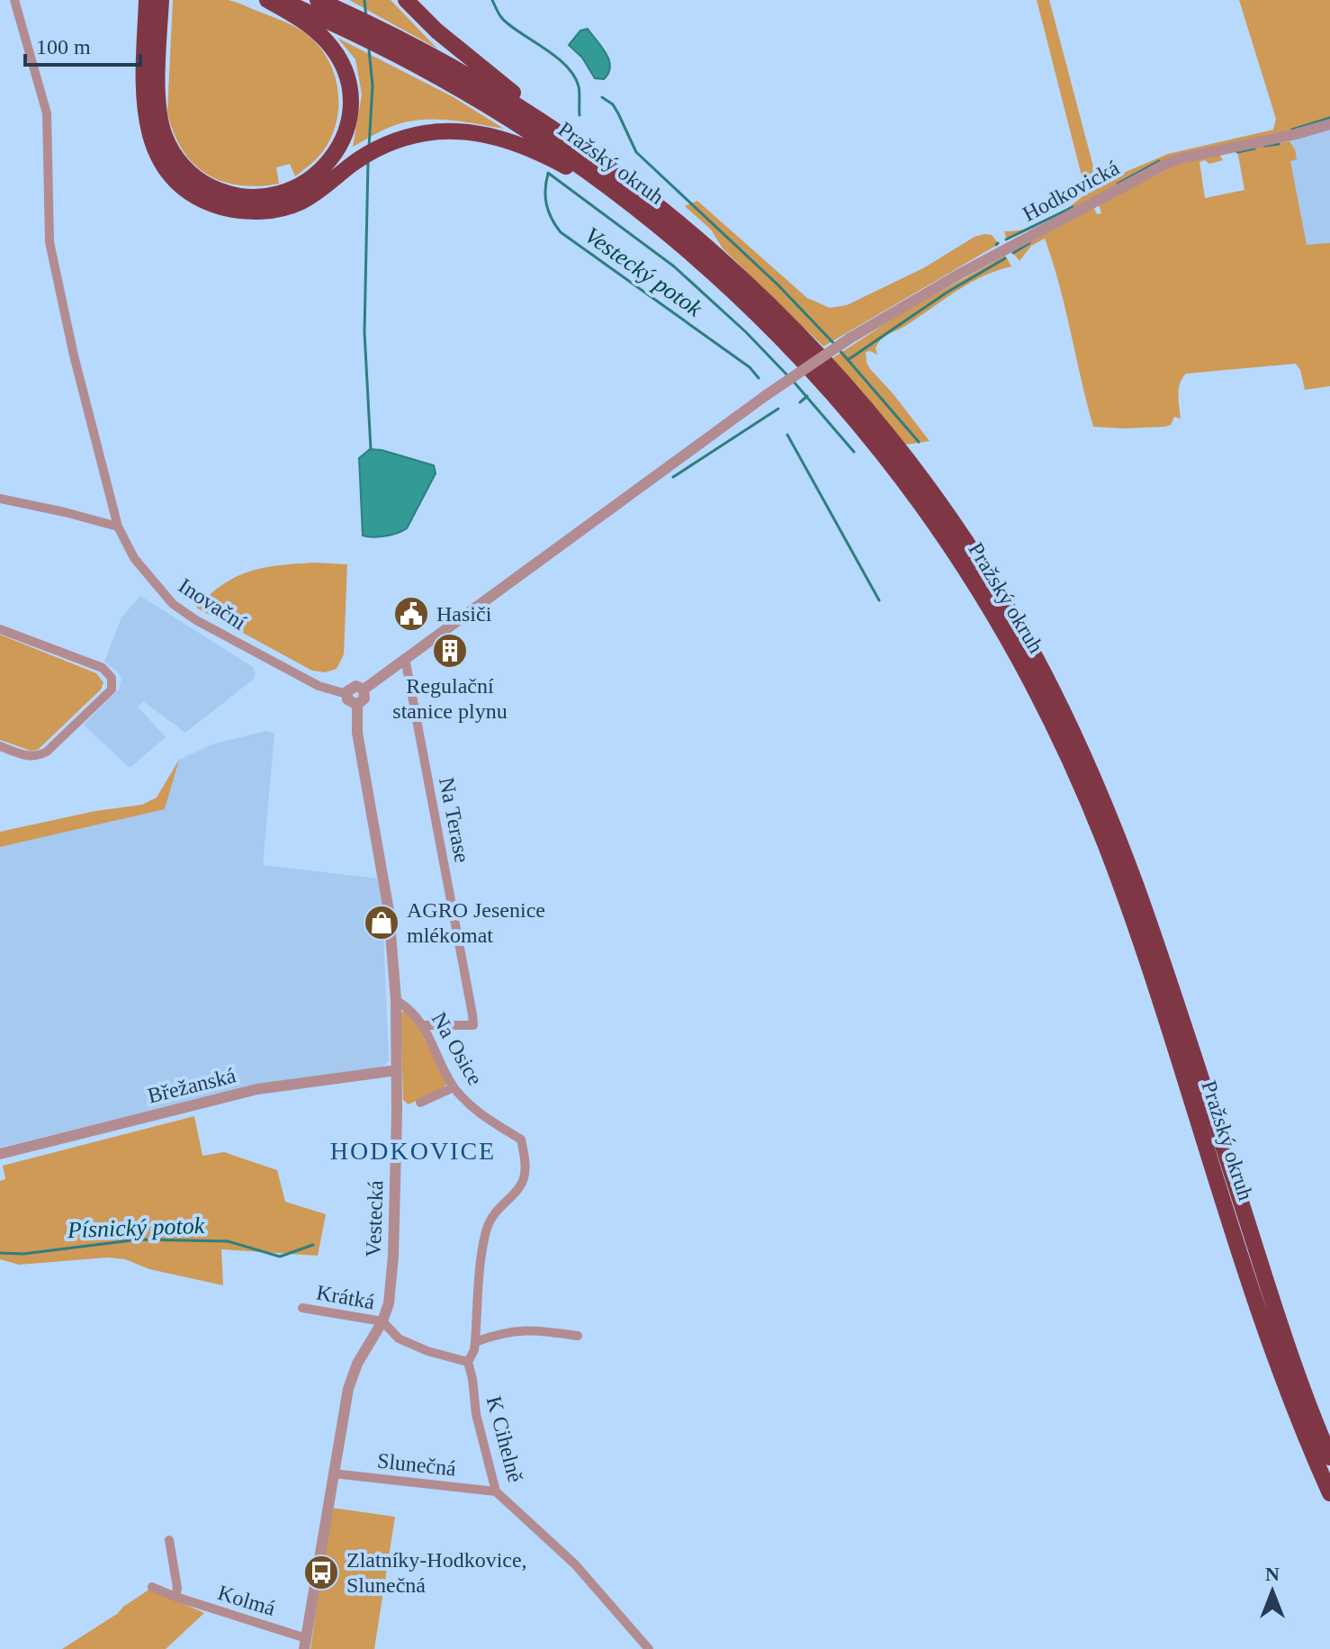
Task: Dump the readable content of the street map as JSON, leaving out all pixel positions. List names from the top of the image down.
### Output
{
  "streets": {
    "highway": ["Pražský okruh"],
    "street": [
      "Hodkovická",
      "Inovační",
      "Na Terase",
      "Na Osice",
      "Břežanská",
      "Vestecká",
      "Krátká",
      "K Cihelně",
      "Slunečná",
      "Kolmá"
    ]
  },
  "crossings": [
    ["Hodkovická", "Na Terase"],
    ["Inovační", "Vestecká"],
    ["Na Terase", "Na Osice"],
    ["Na Osice", "Vestecká"],
    ["Na Osice", "K Cihelně"],
    ["Břežanská", "Vestecká"],
    ["Vestecká", "Krátká"],
    ["Vestecká", "Slunečná"],
    ["Vestecká", "Kolmá"],
    ["K Cihelně", "Slunečná"]
  ],
  "districts": ["HODKOVICE"],
  "water": ["Vestecký potok", "Písnický potok"],
  "places": {
    "public building": ["Hasiči"],
    "building": ["Regulační stanice plynu"],
    "shop": ["AGRO Jesenice mlékomat"],
    "bus stop": ["Zlatníky-Hodkovice, Slunečná"]
  },
  "scale_bar": "100 m",
  "north": "top"
}
